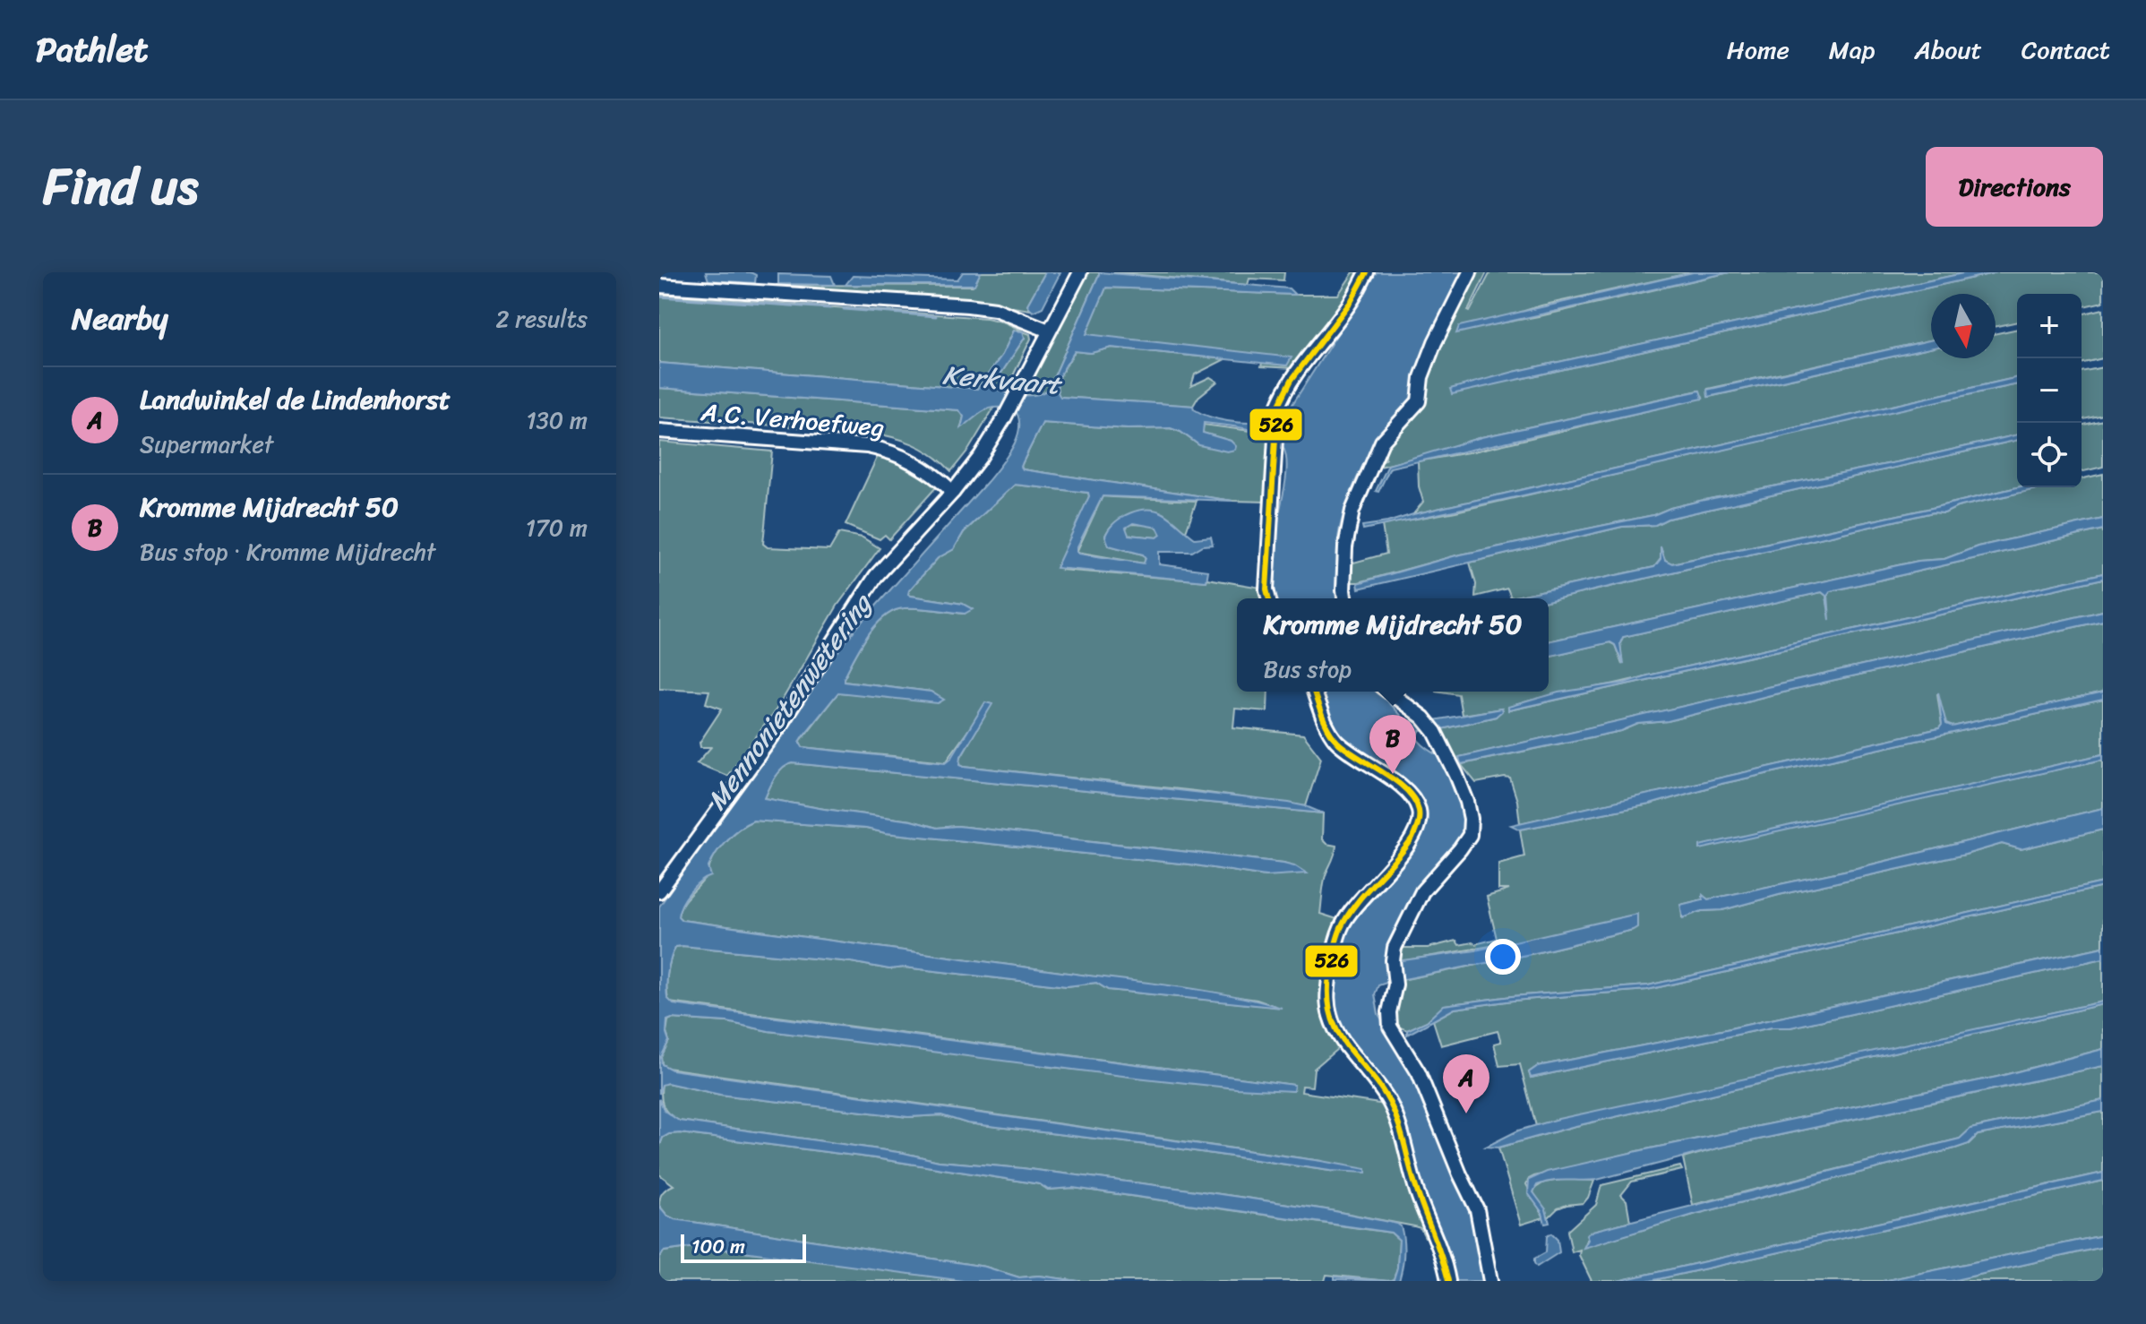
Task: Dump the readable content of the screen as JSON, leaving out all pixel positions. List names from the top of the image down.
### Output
{
  "streets": {
    "street": ["A.C. Verhoefweg"]
  },
  "water": ["Kerkvaart", "Mennonietenwetering"],
  "lines": ["transit line 526"],
  "scale_bar": "100 m",
  "north": "bottom",
  "page": {
    "header": "Pathlet",
    "nav": [
      "Home",
      "Map",
      "About",
      "Contact"
    ],
    "title": "Find us",
    "buttons": "Directions",
    "heading": ["Nearby", "2 results"],
    "map_buttons": ["+", "−"],
    "list": [
      {
        "mark": "A",
        "name": "Landwinkel de Lindenhorst",
        "note": "Supermarket",
        "value": "130 m"
      },
      {
        "mark": "B",
        "name": "Kromme Mijdrecht 50",
        "note": "Bus stop · Kromme Mijdrecht",
        "value": "170 m"
      }
    ],
    "popup": ["Kromme Mijdrecht 50", "Bus stop"],
    "pins": ["B", "A"],
    "scale": "100 m"
  }
}
